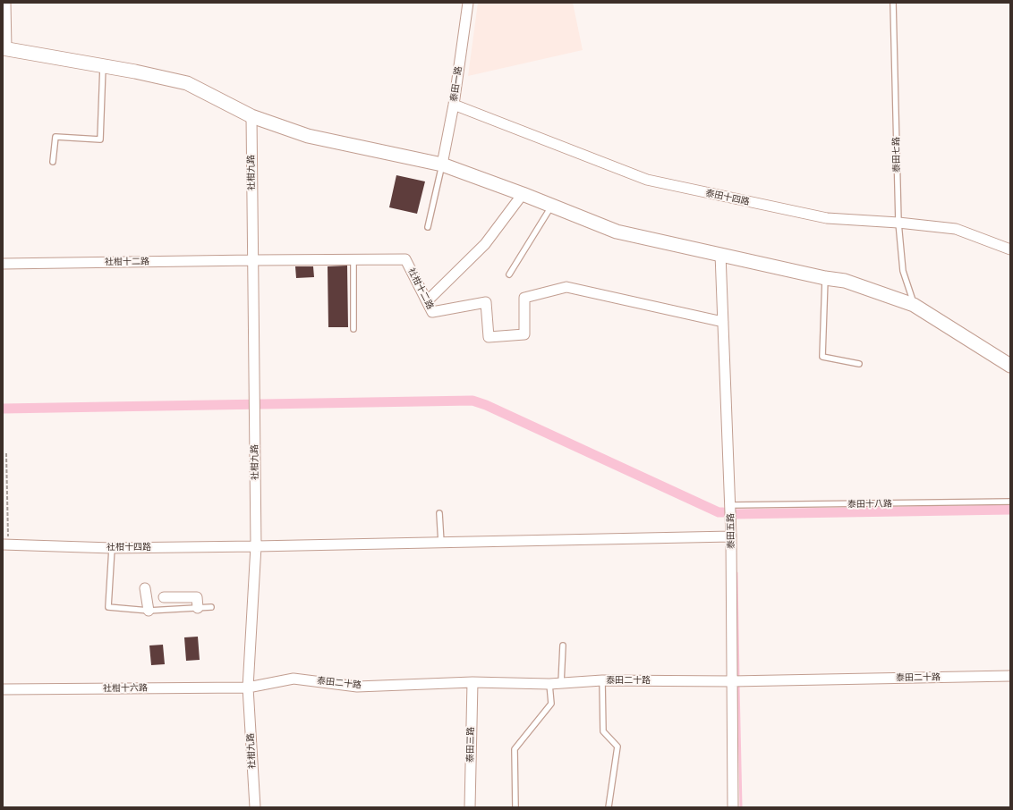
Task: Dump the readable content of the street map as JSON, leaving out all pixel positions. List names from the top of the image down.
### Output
{
  "streets": {
    "street": [
      "泰田一路",
      "社柑九路",
      "泰田十四路",
      "社柑十二路",
      "泰田五路",
      "社柑十四路",
      "泰田二十路",
      "社柑十六路",
      "泰田三路"
    ],
    "lane": ["泰田七路", "泰田十八路"]
  },
  "crossings": [
    ["泰田一路", "泰田十四路"],
    ["泰田七路", "泰田十四路"],
    ["社柑九路", "社柑十二路"],
    ["社柑九路", "社柑十四路"],
    ["社柑九路", "泰田二十路"],
    ["社柑九路", "社柑十六路"],
    ["社柑十二路", "泰田五路"],
    ["泰田十八路", "泰田五路"],
    ["泰田五路", "社柑十四路"],
    ["泰田五路", "泰田二十路"],
    ["泰田二十路", "社柑十六路"],
    ["泰田二十路", "泰田三路"]
  ]
}
